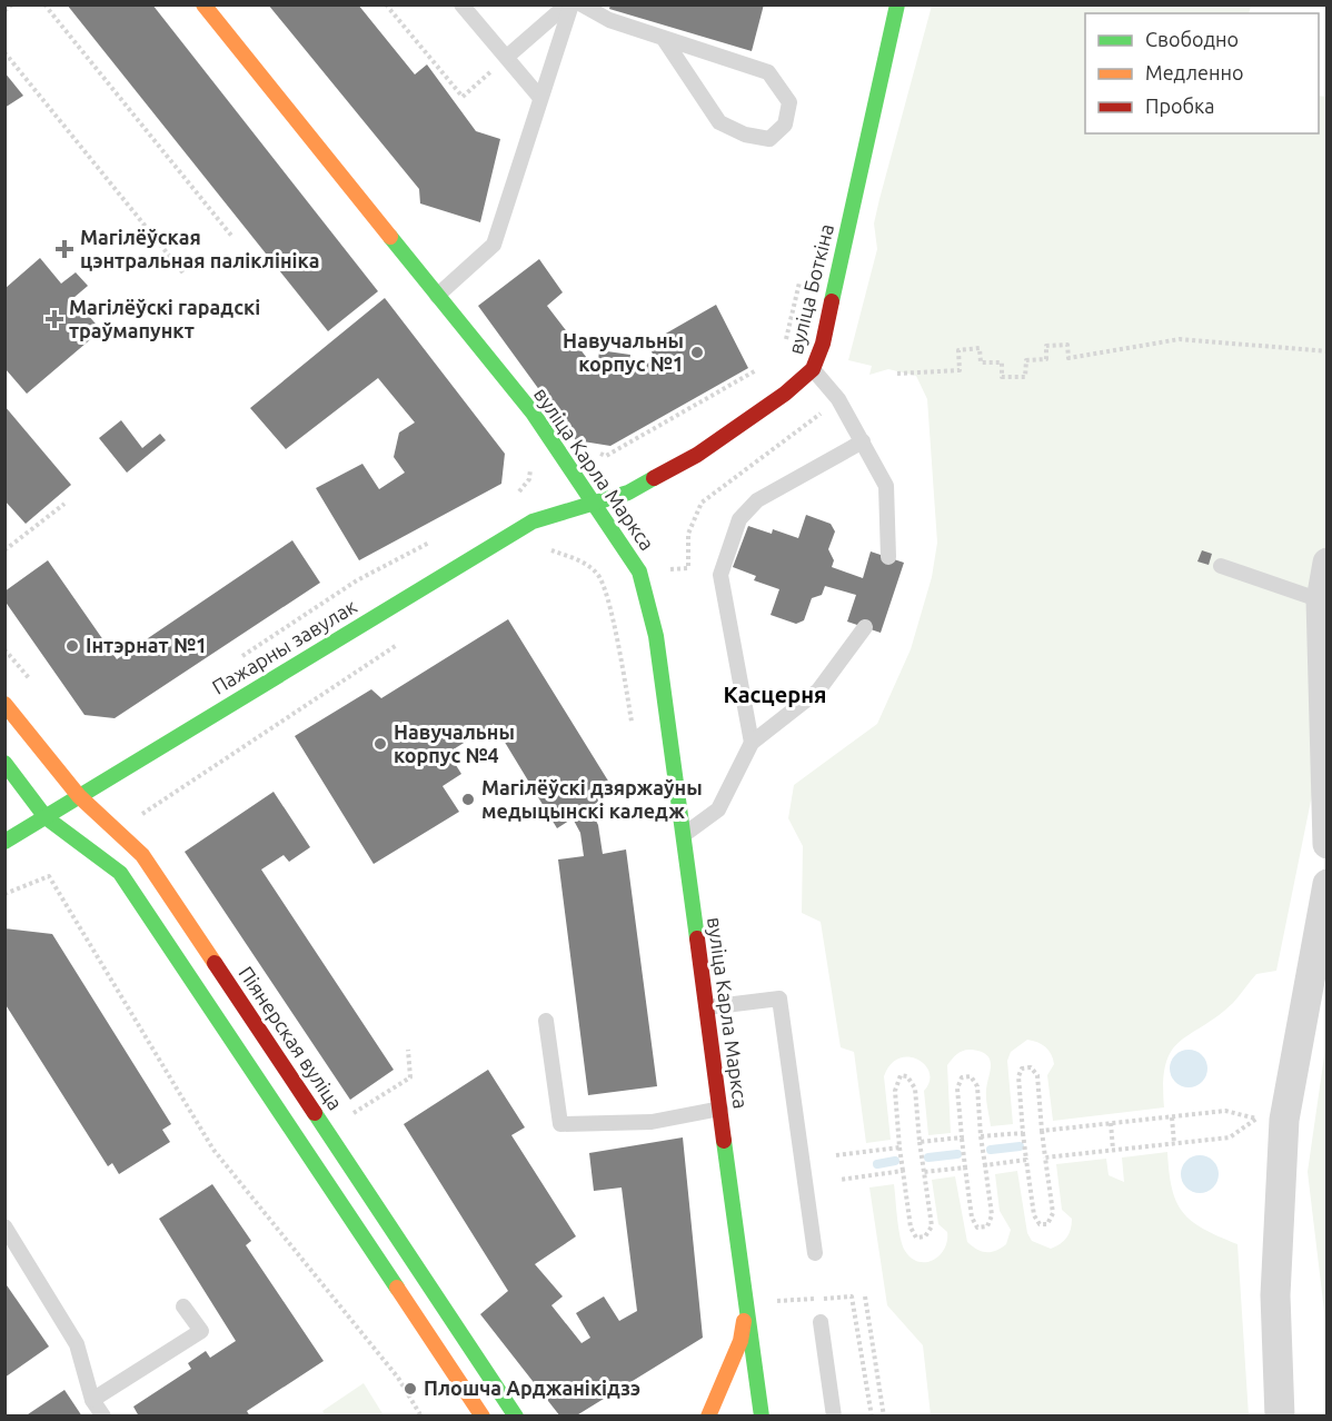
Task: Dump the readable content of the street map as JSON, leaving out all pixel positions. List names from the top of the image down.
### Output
{
  "streets": {
    "main road": [
      "вуліца Боткіна",
      "вуліца Карла Маркса",
      "Пажарны завулак",
      "Піянерская вуліца"
    ]
  },
  "crossings": [
    ["вуліца Боткіна", "вуліца Карла Маркса"],
    ["вуліца Боткіна", "Пажарны завулак"],
    ["вуліца Карла Маркса", "Пажарны завулак"],
    ["Пажарны завулак", "Піянерская вуліца"]
  ],
  "districts": ["Касцерня"],
  "places": {
    "health": ["Магілёўская цэнтральная паліклініка", "Магілёўскі гарадскі траўмапункт"],
    "other": [
      "Навучальны корпус №1",
      "Інтэрнат №1",
      "Навучальны корпус №4",
      "Магілёўскі дзяржаўны медыцынскі каледж",
      "Плошча Арджанікідзэ"
    ]
  },
  "legend": ["Свободно", "Медленно", "Пробка"]
}
